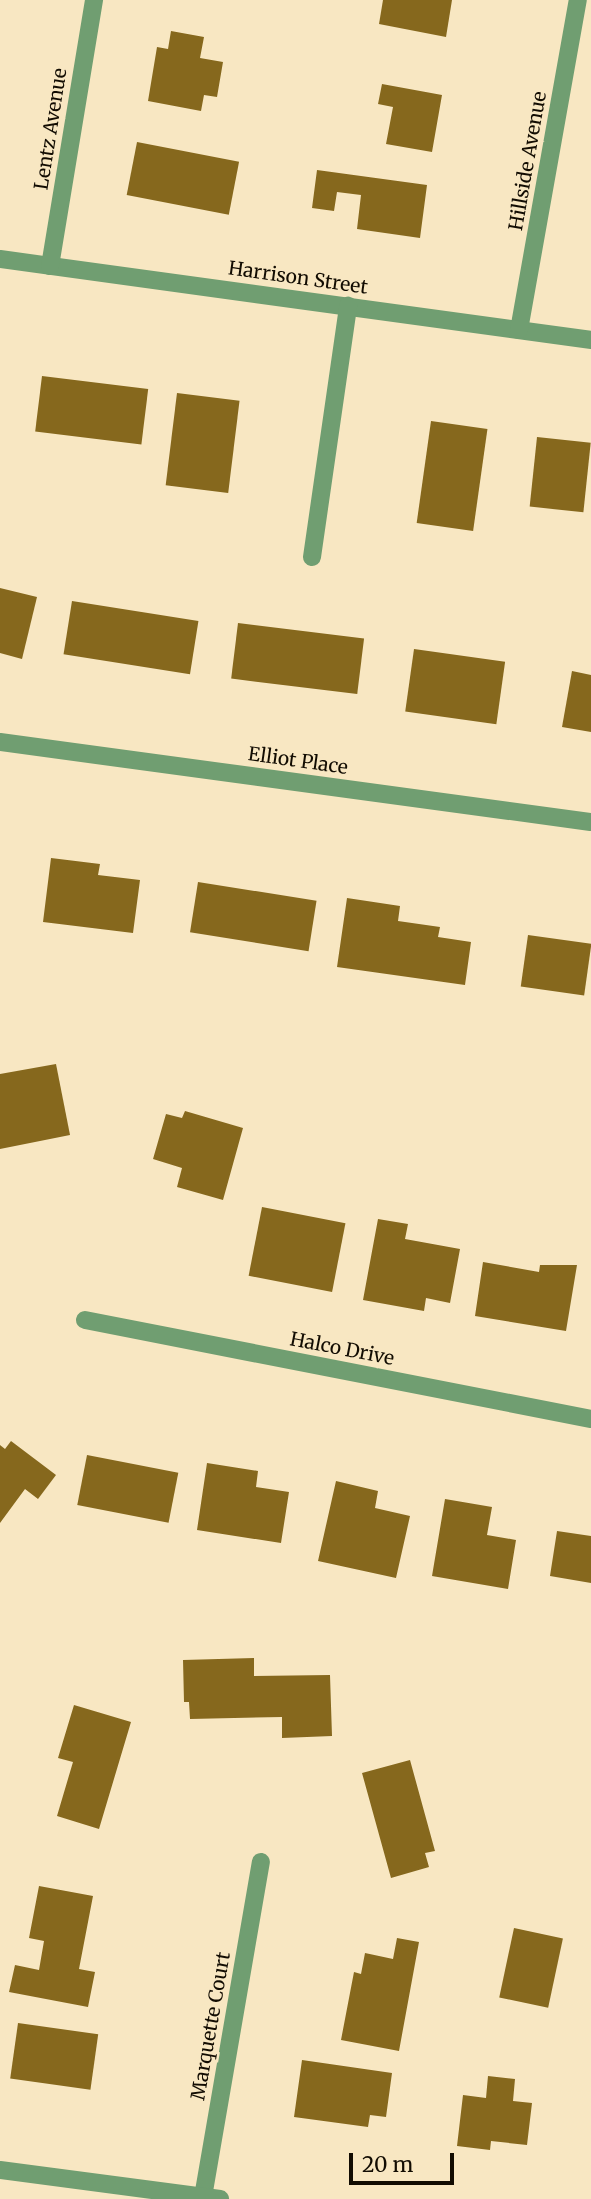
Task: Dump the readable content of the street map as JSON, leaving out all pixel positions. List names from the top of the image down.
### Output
{
  "streets": {
    "street": [
      "Lentz Avenue",
      "Hillside Avenue",
      "Harrison Street",
      "Elliot Place",
      "Halco Drive",
      "Marquette Court"
    ]
  },
  "crossings": [
    ["Lentz Avenue", "Harrison Street"],
    ["Hillside Avenue", "Harrison Street"]
  ],
  "scale_bar": "20 m"
}
